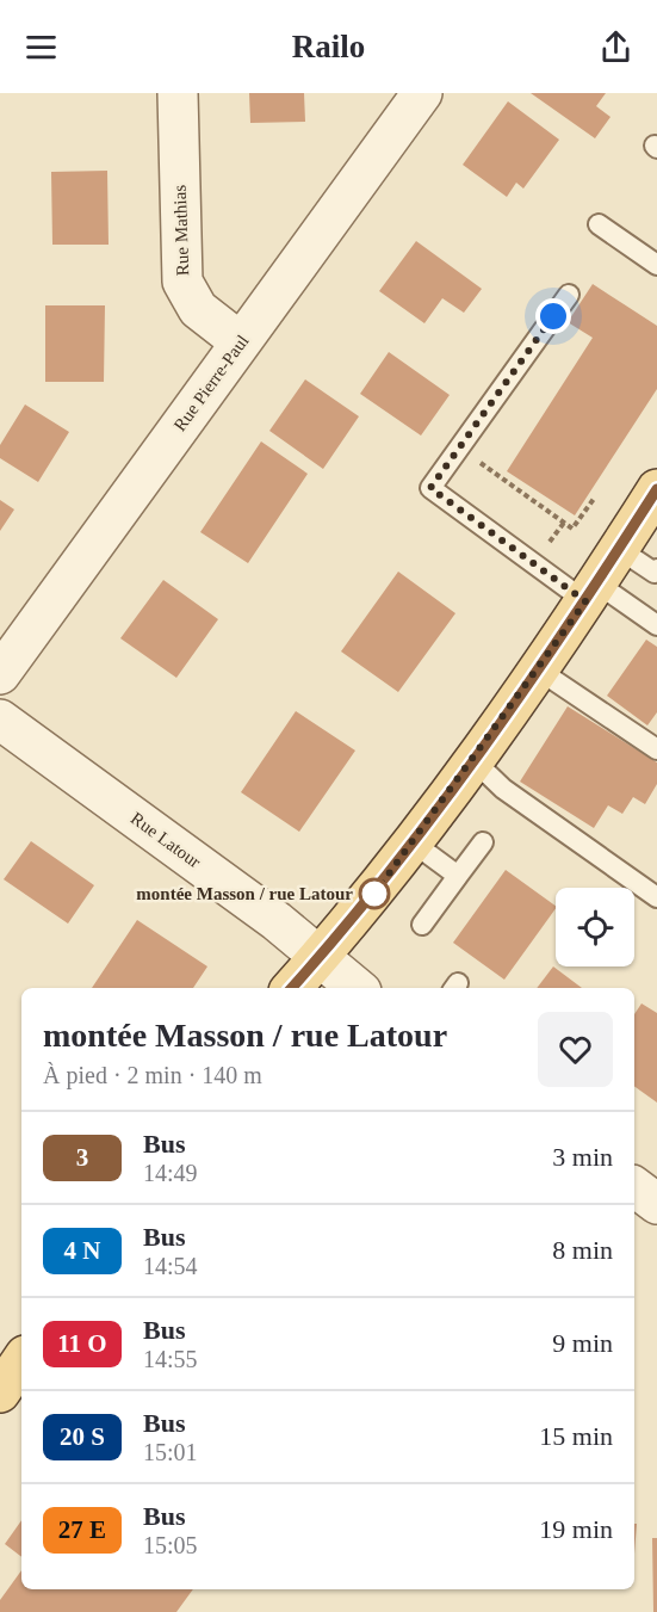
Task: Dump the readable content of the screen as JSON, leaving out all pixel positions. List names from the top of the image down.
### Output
{
  "streets": {
    "street": ["Rue Mathias", "Rue Pierre-Paul", "Rue Latour"]
  },
  "crossings": [
    ["Rue Mathias", "Rue Pierre-Paul"]
  ],
  "places": ["montée Masson / rue Latour"],
  "lines": ["bus line 3"],
  "page": {
    "header": "Railo",
    "heading": ["montée Masson / rue Latour", "À pied · 2 min · 140 m"],
    "list": [
      {
        "mark": "3",
        "name": "Bus",
        "note": "14:49",
        "value": "3 min"
      },
      {
        "mark": "4 N",
        "name": "Bus",
        "note": "14:54",
        "value": "8 min"
      },
      {
        "mark": "11 O",
        "name": "Bus",
        "note": "14:55",
        "value": "9 min"
      },
      {
        "mark": "20 S",
        "name": "Bus",
        "note": "15:01",
        "value": "15 min"
      },
      {
        "mark": "27 E",
        "name": "Bus",
        "note": "15:05",
        "value": "19 min"
      }
    ]
  }
}
